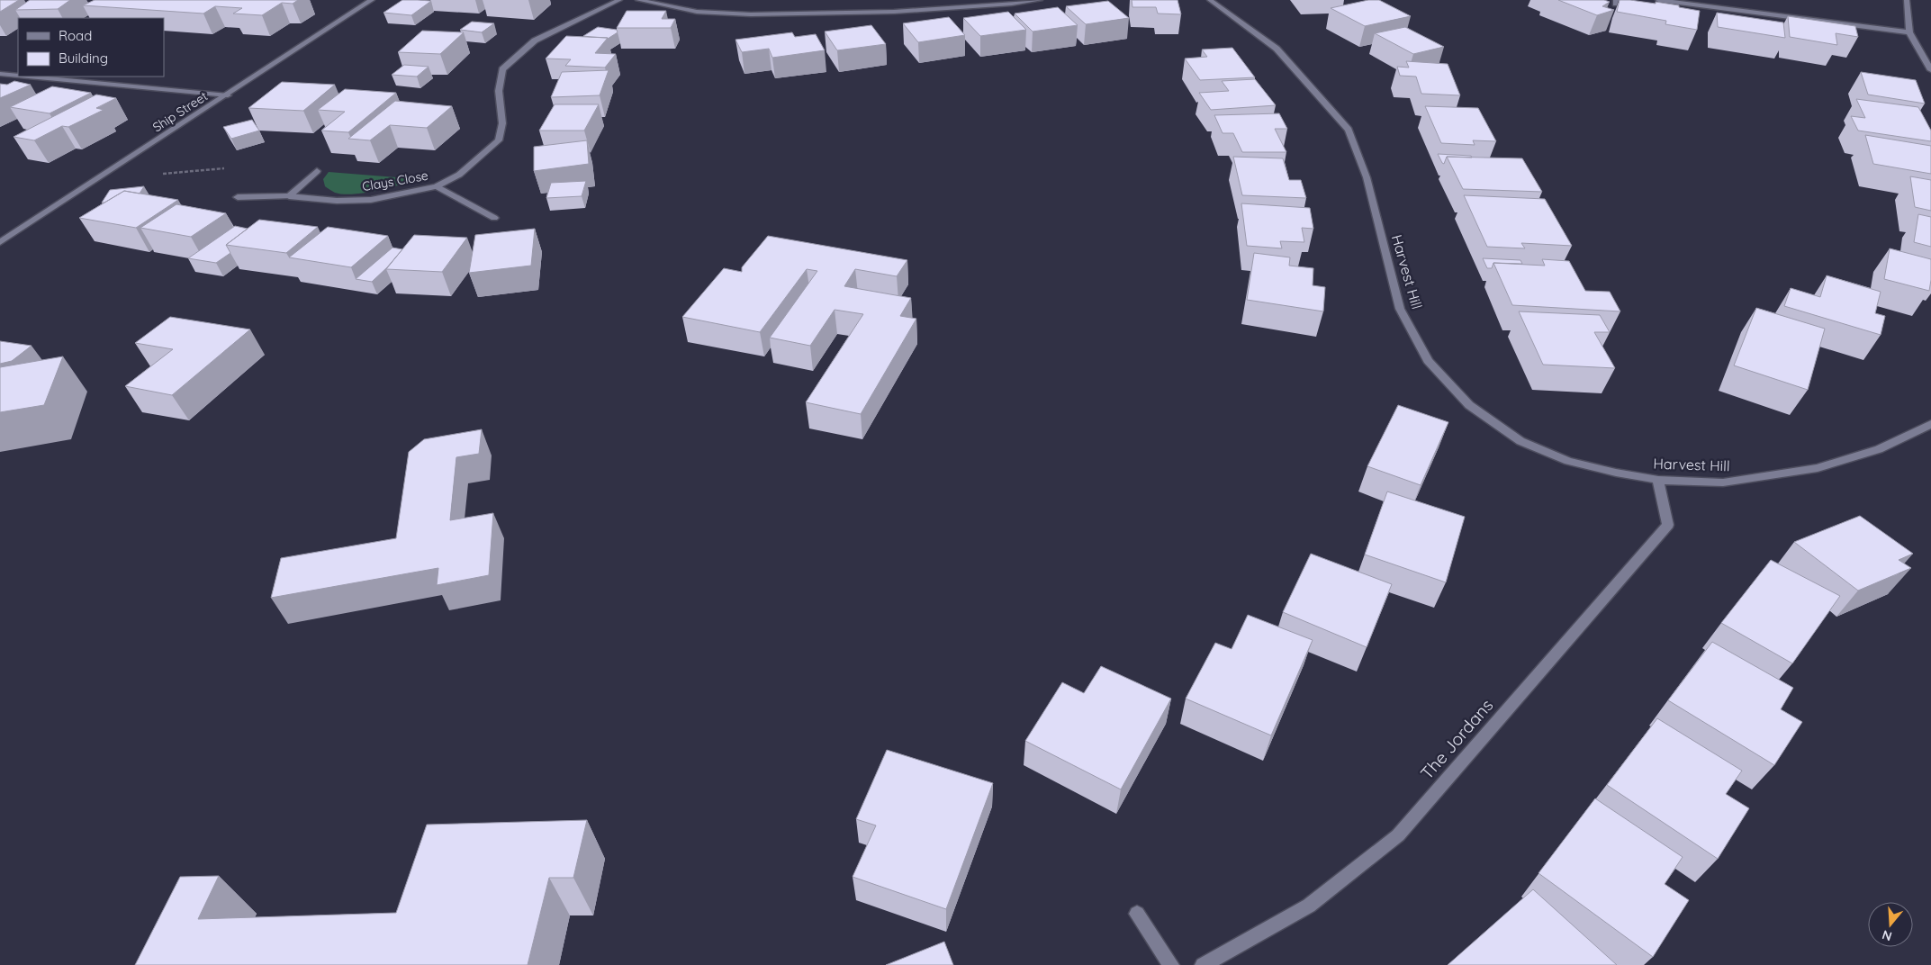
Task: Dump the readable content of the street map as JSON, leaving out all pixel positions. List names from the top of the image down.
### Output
{
  "streets": {
    "street": [
      "Ship Street",
      "Clays Close",
      "Harvest Hill",
      "The Jordans"
    ]
  },
  "crossings": [
    ["Harvest Hill", "The Jordans"]
  ],
  "legend": ["Road", "Building"],
  "north": "bottom"
}
